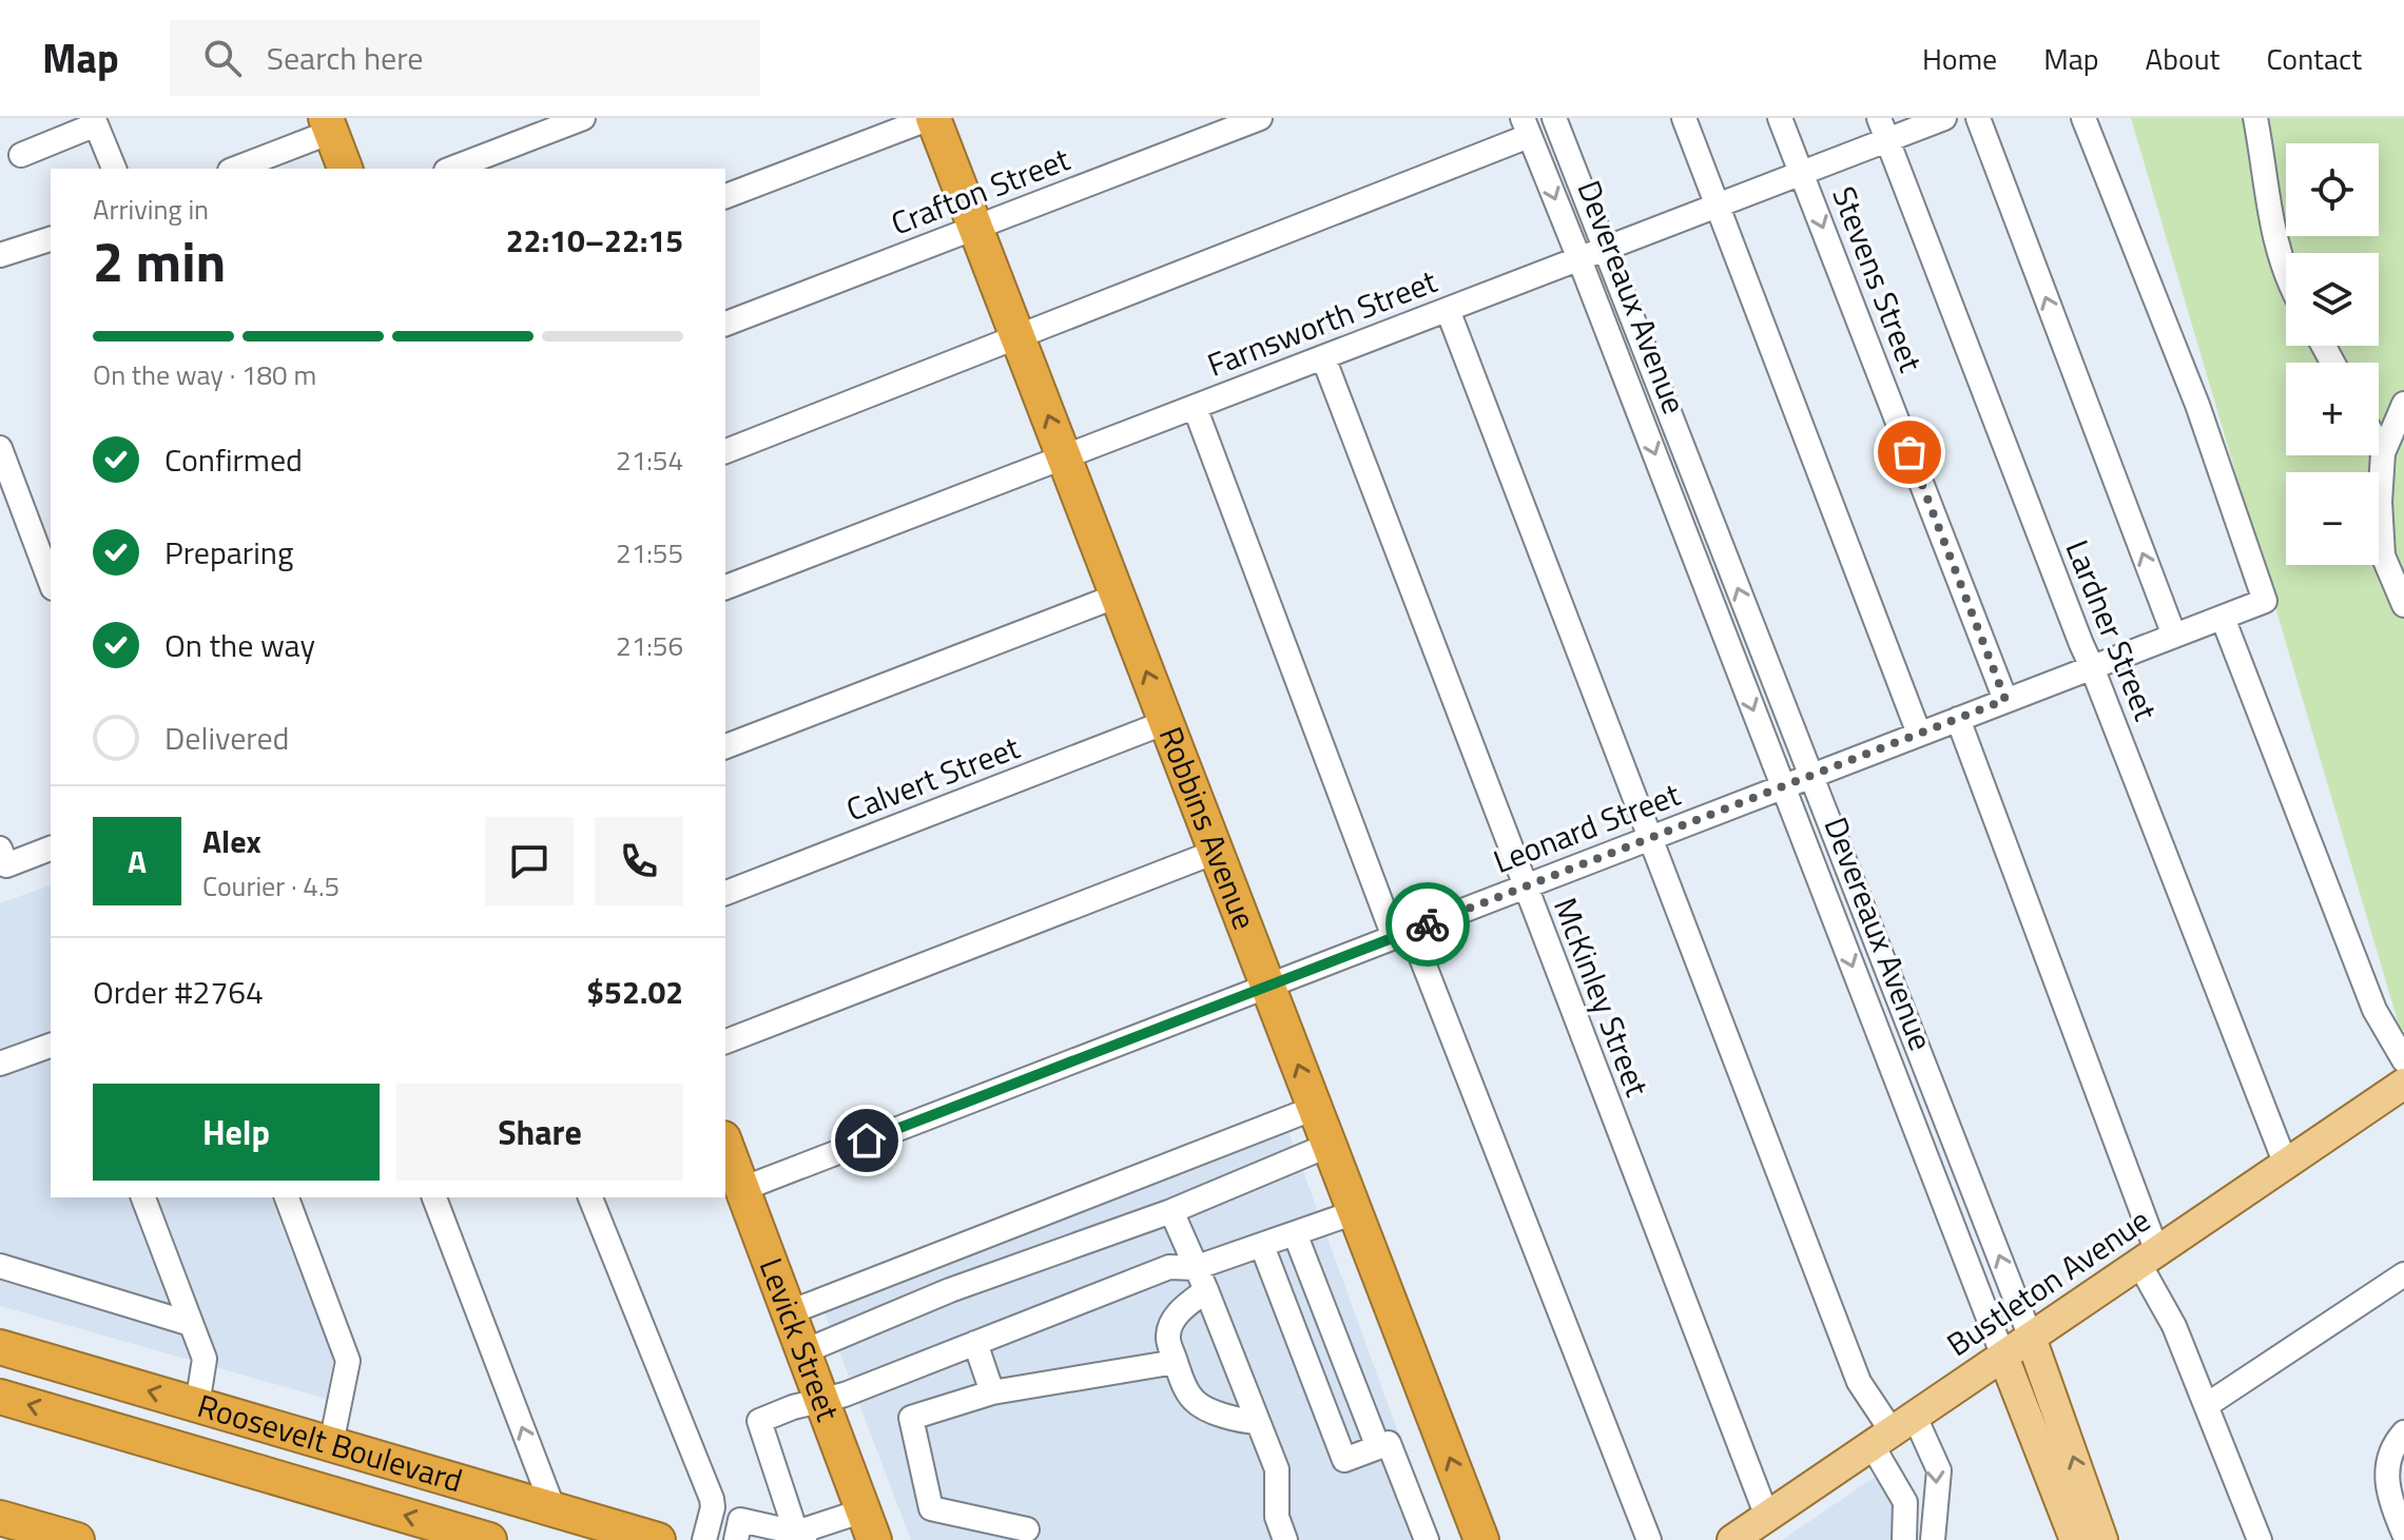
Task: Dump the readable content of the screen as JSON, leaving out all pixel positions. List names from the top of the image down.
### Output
{
  "streets": {
    "highway": ["Robbins Avenue", "Levick Street", "Roosevelt Boulevard"],
    "main road": ["Devereaux Avenue", "Bustleton Avenue"],
    "street": [
      "Crafton Street",
      "Stevens Street",
      "Farnsworth Street",
      "Lardner Street",
      "Calvert Street",
      "Leonard Street",
      "McKinley Street"
    ]
  },
  "crossings": [
    ["Crafton Street", "Robbins Avenue"],
    ["Stevens Street", "Farnsworth Street"],
    ["Stevens Street", "Leonard Street"],
    ["Devereaux Avenue", "Farnsworth Street"],
    ["Devereaux Avenue", "Leonard Street"],
    ["Devereaux Avenue", "Bustleton Avenue"],
    ["Farnsworth Street", "Lardner Street"],
    ["Farnsworth Street", "Robbins Avenue"],
    ["Farnsworth Street", "McKinley Street"],
    ["Lardner Street", "Leonard Street"],
    ["Lardner Street", "Bustleton Avenue"],
    ["Calvert Street", "Robbins Avenue"],
    ["Robbins Avenue", "Leonard Street"],
    ["Leonard Street", "McKinley Street"],
    ["Leonard Street", "Levick Street"],
    ["McKinley Street", "Bustleton Avenue"]
  ],
  "one_way": ["Robbins Avenue"],
  "page": {
    "header": "Map",
    "search": "Search here",
    "nav": [
      "Home",
      "Map",
      "About",
      "Contact"
    ],
    "map_buttons": ["+", "−"],
    "heading": ["2 min", "Arriving in", "22:10–22:15"],
    "panel": [
      "Alex",
      "Courier · 4.5",
      "Order #2764",
      "$52.02"
    ],
    "bar": "On the way · 180 m",
    "list": [
      ["Confirmed", "21:54"],
      ["Preparing", "21:55"],
      ["On the way", "21:56"],
      "Delivered"
    ],
    "round": "A",
    "buttons": ["Help", "Share"]
  }
}
